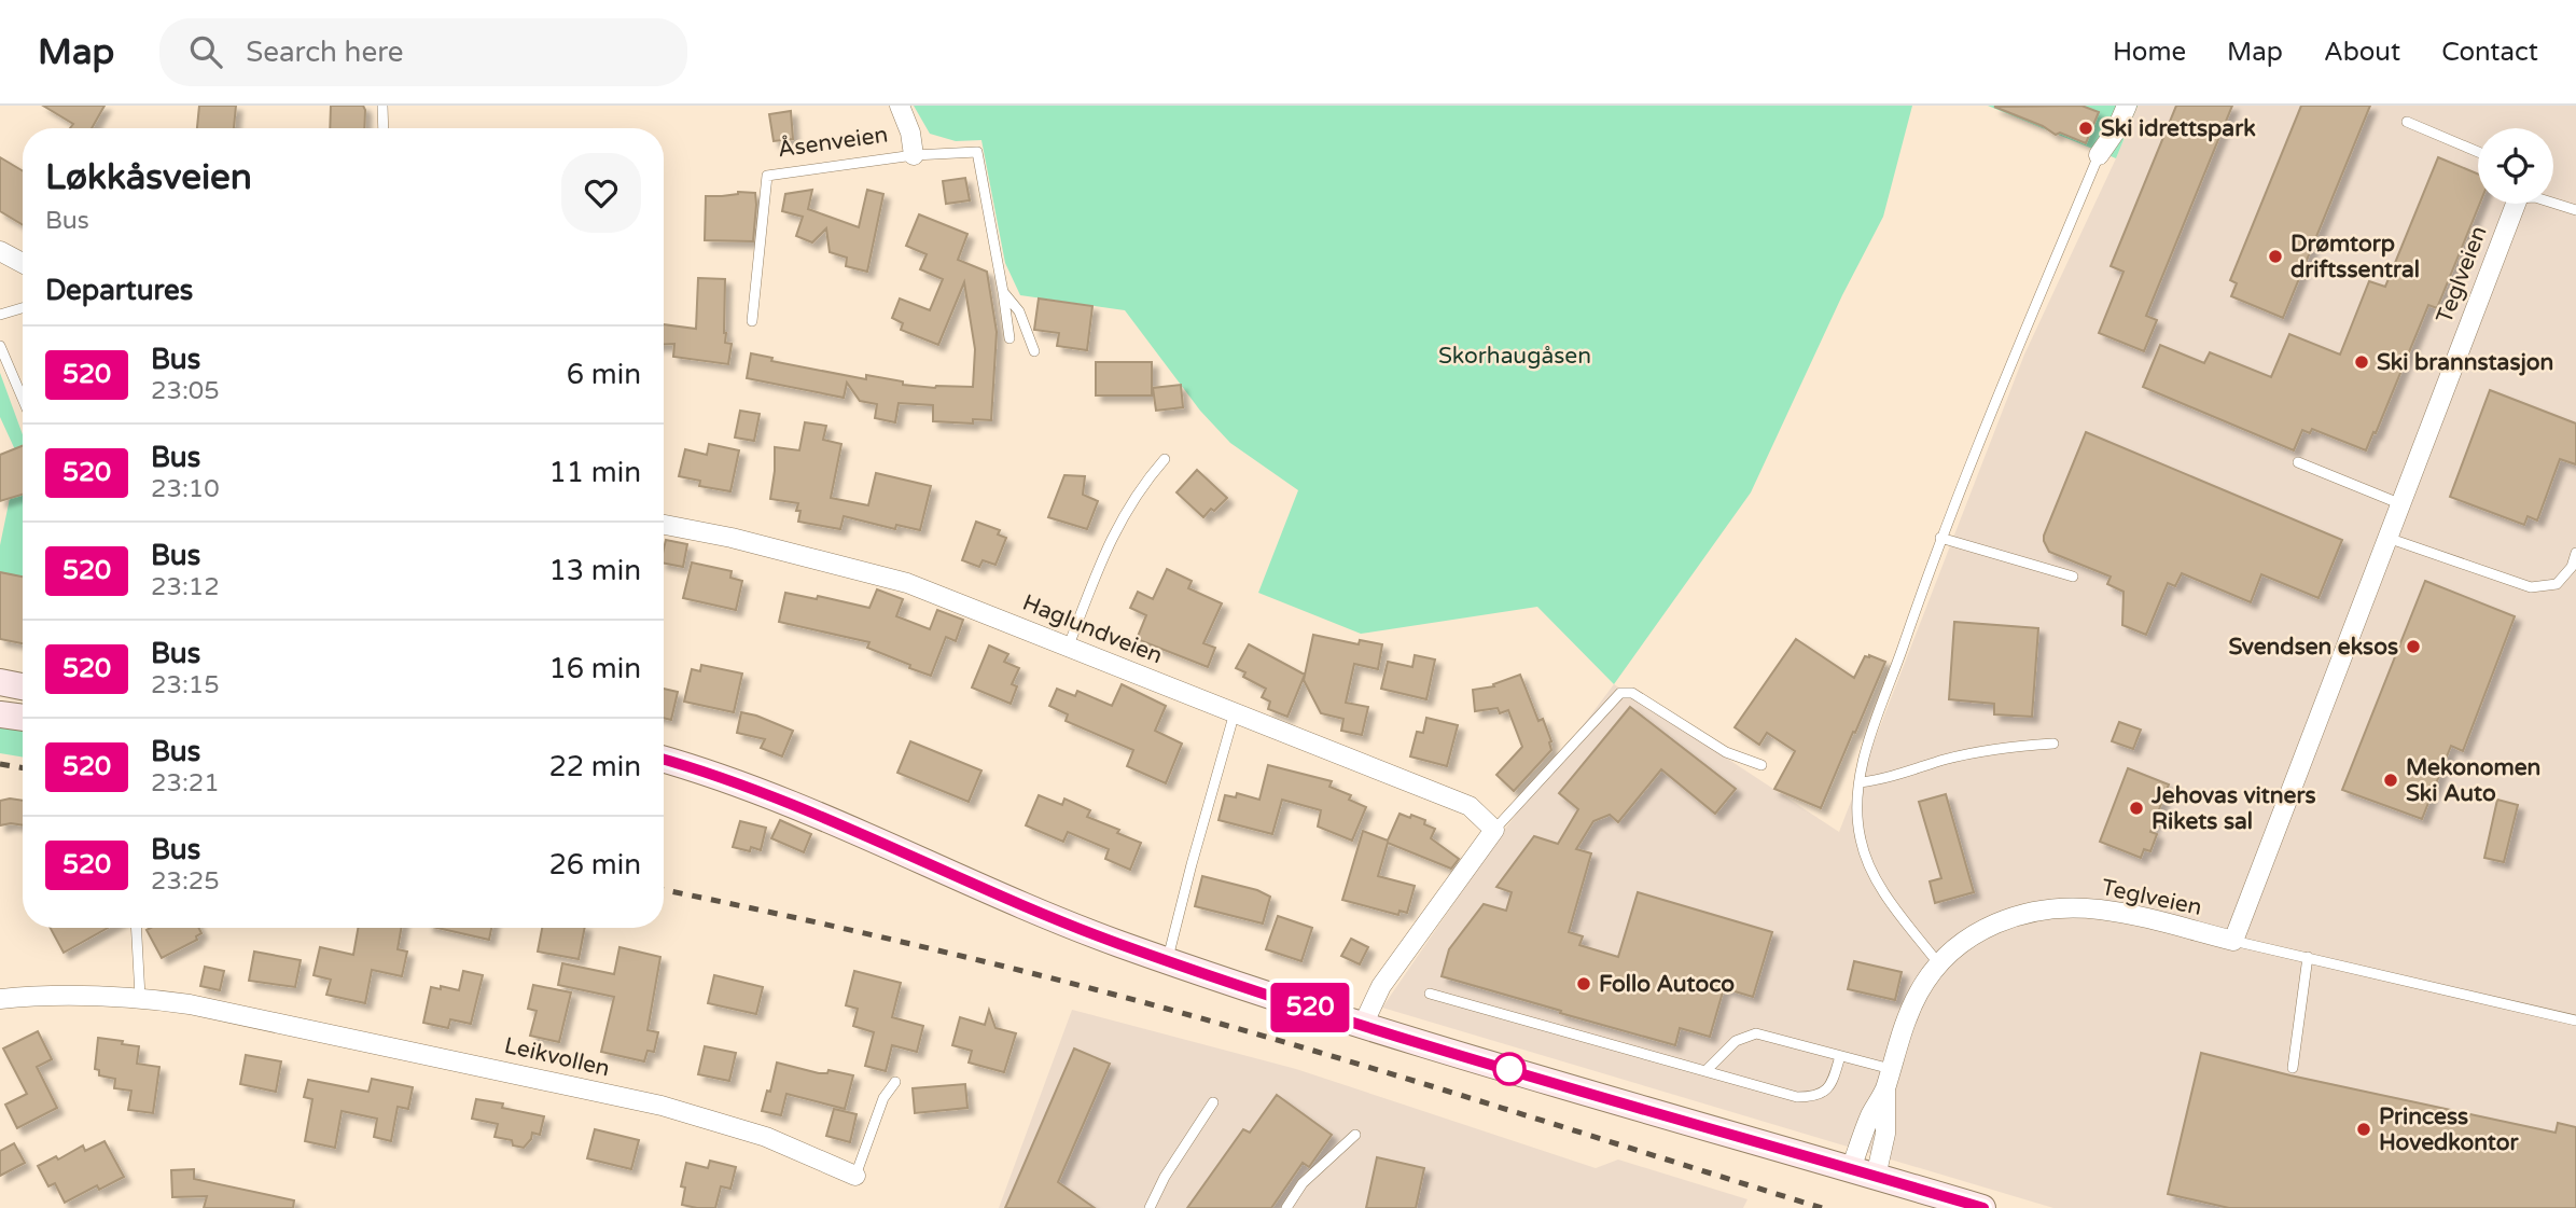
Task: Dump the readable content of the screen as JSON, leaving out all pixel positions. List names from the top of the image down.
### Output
{
  "streets": {
    "street": [
      "Åsenveien",
      "Teglveien",
      "Haglundveien",
      "Leikvollen"
    ]
  },
  "parks": ["Skorhaugåsen"],
  "places": [
    "Ski idrettspark",
    "Drømtorp driftssentral",
    "Ski brannstasjon",
    "Svendsen eksos",
    "Mekonomen Ski Auto",
    "Jehovas vitners Rikets sal",
    "Follo Autoco",
    "Princess Hovedkontor"
  ],
  "lines": ["bus line 520"],
  "page": {
    "header": "Map",
    "search": "Search here",
    "nav": [
      "Home",
      "Map",
      "About",
      "Contact"
    ],
    "on_map": "520",
    "heading": [
      ["Løkkåsveien", "Bus"],
      "Departures"
    ],
    "list": [
      {
        "mark": "520",
        "name": "Bus",
        "note": "23:05",
        "value": "6 min"
      },
      {
        "mark": "520",
        "name": "Bus",
        "note": "23:10",
        "value": "11 min"
      },
      {
        "mark": "520",
        "name": "Bus",
        "note": "23:12",
        "value": "13 min"
      },
      {
        "mark": "520",
        "name": "Bus",
        "note": "23:15",
        "value": "16 min"
      },
      {
        "mark": "520",
        "name": "Bus",
        "note": "23:21",
        "value": "22 min"
      },
      {
        "mark": "520",
        "name": "Bus",
        "note": "23:25",
        "value": "26 min"
      }
    ]
  }
}
